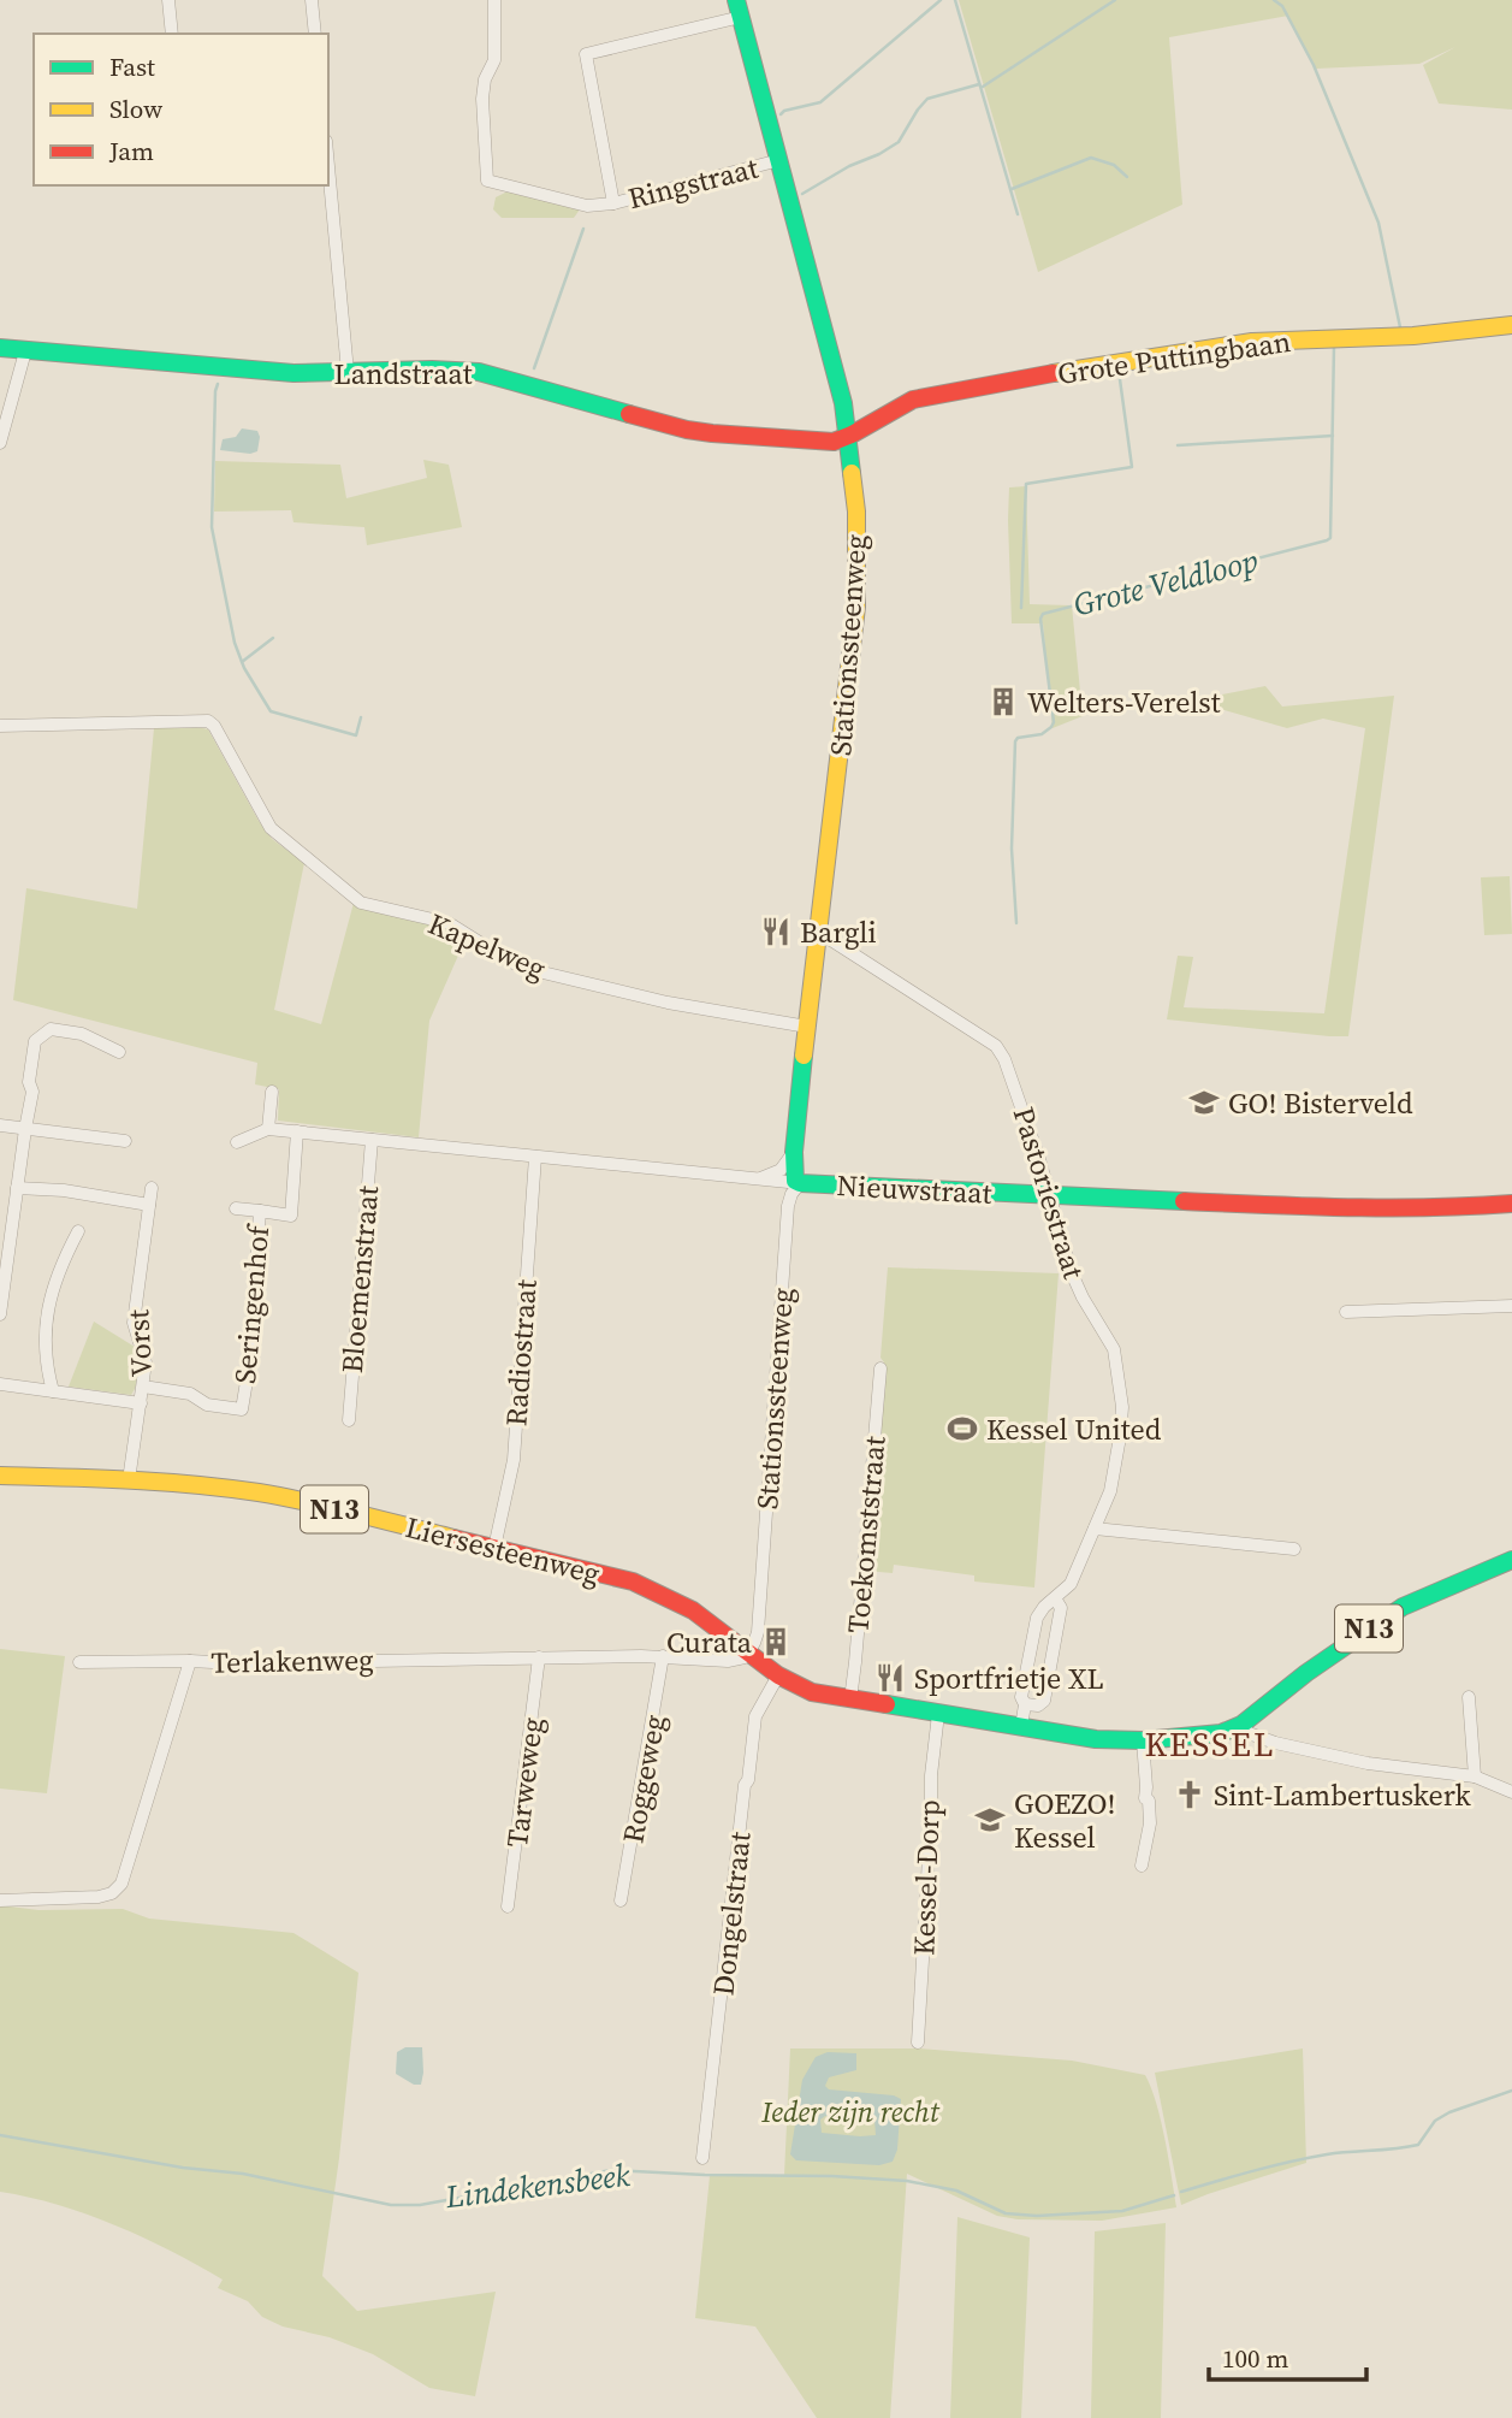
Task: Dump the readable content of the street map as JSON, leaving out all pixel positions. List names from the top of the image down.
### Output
{
  "streets": {
    "street": [
      "Ringstraat",
      "Grote Puttingbaan",
      "Landstraat",
      "Stationssteenweg",
      "Kapelweg",
      "Nieuwstraat",
      "Pastoriestraat",
      "Bloemenstraat",
      "Seringenhof",
      "Vorst",
      "Radiostraat",
      "N13",
      "Toekomststraat",
      "Liersesteenweg",
      "Terlakenweg",
      "Roggeweg",
      "Tarweweg",
      "Kessel-Dorp",
      "Dongelstraat"
    ]
  },
  "crossings": [
    ["Ringstraat", "Stationssteenweg"],
    ["Grote Puttingbaan", "Landstraat"],
    ["Grote Puttingbaan", "Stationssteenweg"],
    ["Landstraat", "Stationssteenweg"],
    ["Stationssteenweg", "Kapelweg"],
    ["Stationssteenweg", "Nieuwstraat"],
    ["Stationssteenweg", "Pastoriestraat"],
    ["Stationssteenweg", "Liersesteenweg"],
    ["Stationssteenweg", "Terlakenweg"],
    ["Nieuwstraat", "Pastoriestraat"],
    ["Nieuwstraat", "Bloemenstraat"],
    ["Nieuwstraat", "Seringenhof"],
    ["Nieuwstraat", "Radiostraat"],
    ["Seringenhof", "Vorst"],
    ["Vorst", "Liersesteenweg"],
    ["Radiostraat", "Liersesteenweg"],
    ["N13", "Toekomststraat"],
    ["N13", "Liersesteenweg"],
    ["N13", "Kessel-Dorp"],
    ["N13", "Dongelstraat"],
    ["Liersesteenweg", "Terlakenweg"],
    ["Liersesteenweg", "Dongelstraat"],
    ["Terlakenweg", "Roggeweg"],
    ["Terlakenweg", "Tarweweg"]
  ],
  "districts": ["KESSEL"],
  "water": ["Grote Veldloop", "Lindekensbeek"],
  "parks": ["Ieder zijn recht"],
  "places": {
    "building": ["Welters-Verelst", "Curata"],
    "restaurant": ["Bargli", "Sportfrietje XL"],
    "school or university": ["GO! Bisterveld", "GOEZO! Kessel"],
    "sports": ["Kessel United"],
    "church": ["Sint-Lambertuskerk"]
  },
  "legend": ["Fast", "Slow", "Jam"],
  "scale_bar": "100 m"
}
